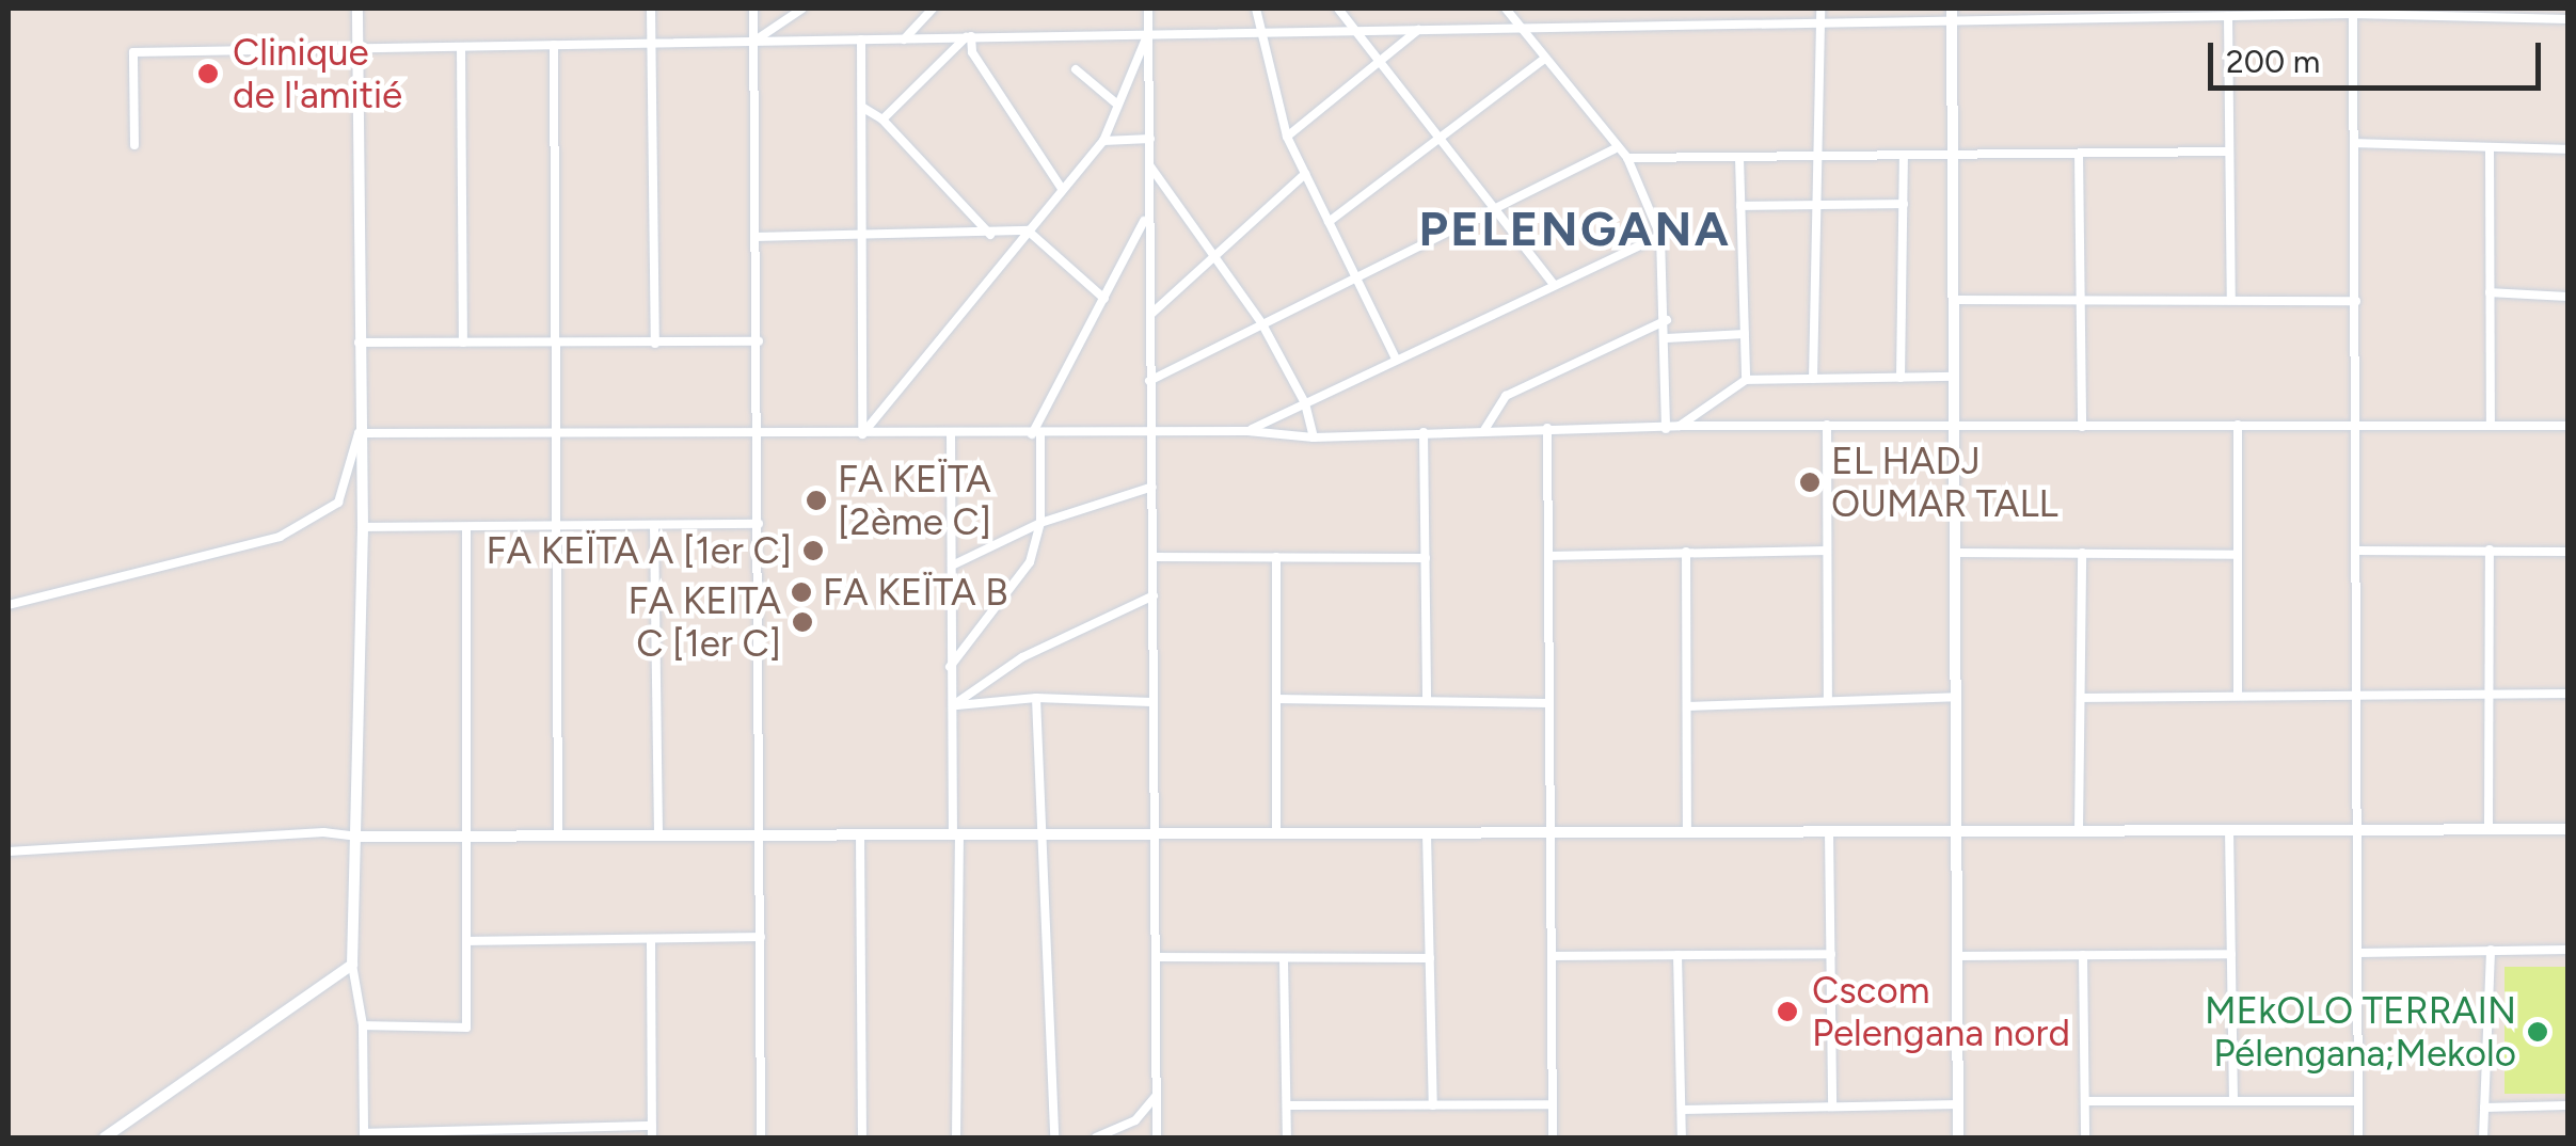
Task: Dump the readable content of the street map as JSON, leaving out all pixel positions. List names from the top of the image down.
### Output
{
  "districts": ["PELENGANA"],
  "places": [
    "Clinique de l'amitié",
    "EL HADJ OUMAR TALL",
    "FA KEÏTA [2ème C]",
    "FA KEÏTA A [1er C]",
    "FA KEÏTA B",
    "FA KEITA C [1er C]",
    "Cscom Pelengana nord",
    "MEkOLO TERRAIN Pélengana;Mekolo"
  ],
  "scale_bar": "200 m"
}
